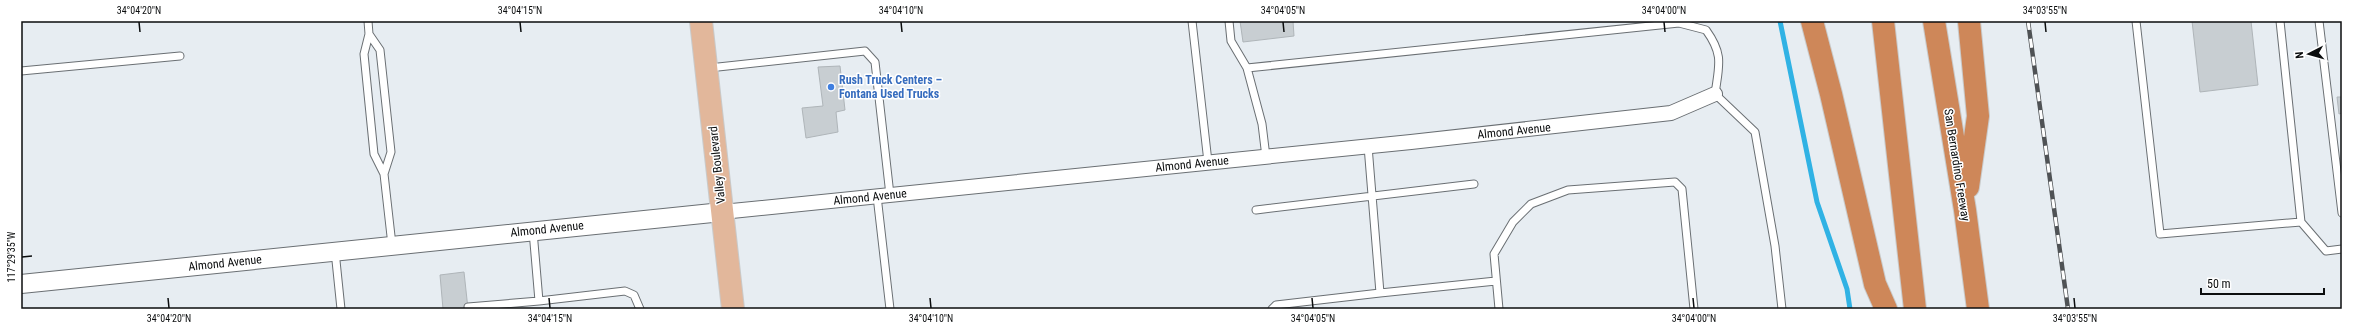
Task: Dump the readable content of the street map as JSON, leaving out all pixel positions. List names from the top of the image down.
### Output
{
  "streets": {
    "highway": ["San Bernardino Freeway"],
    "main road": ["Valley Boulevard"],
    "street": ["Almond Avenue"]
  },
  "crossings": [
    ["Almond Avenue", "Valley Boulevard"]
  ],
  "places": ["Rush Truck Centers – Fontana Used Trucks"],
  "scale_bar": "50 m",
  "north": "left",
  "coordinates": [
    "34°04'20\"N",
    "34°04'15\"N",
    "34°04'10\"N",
    "34°04'05\"N",
    "34°04'00\"N",
    "34°03'55\"N",
    "117°29'35\"W"
  ]
}
